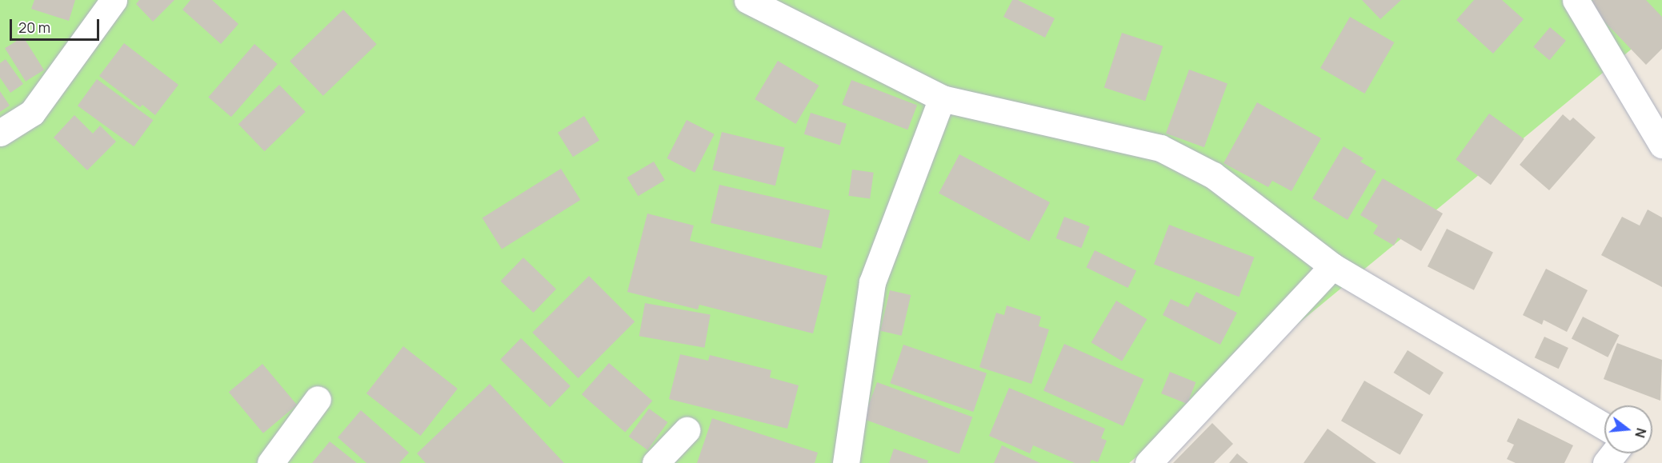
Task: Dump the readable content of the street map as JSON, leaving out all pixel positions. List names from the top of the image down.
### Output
{
  "scale_bar": "20 m",
  "north": "right"
}
